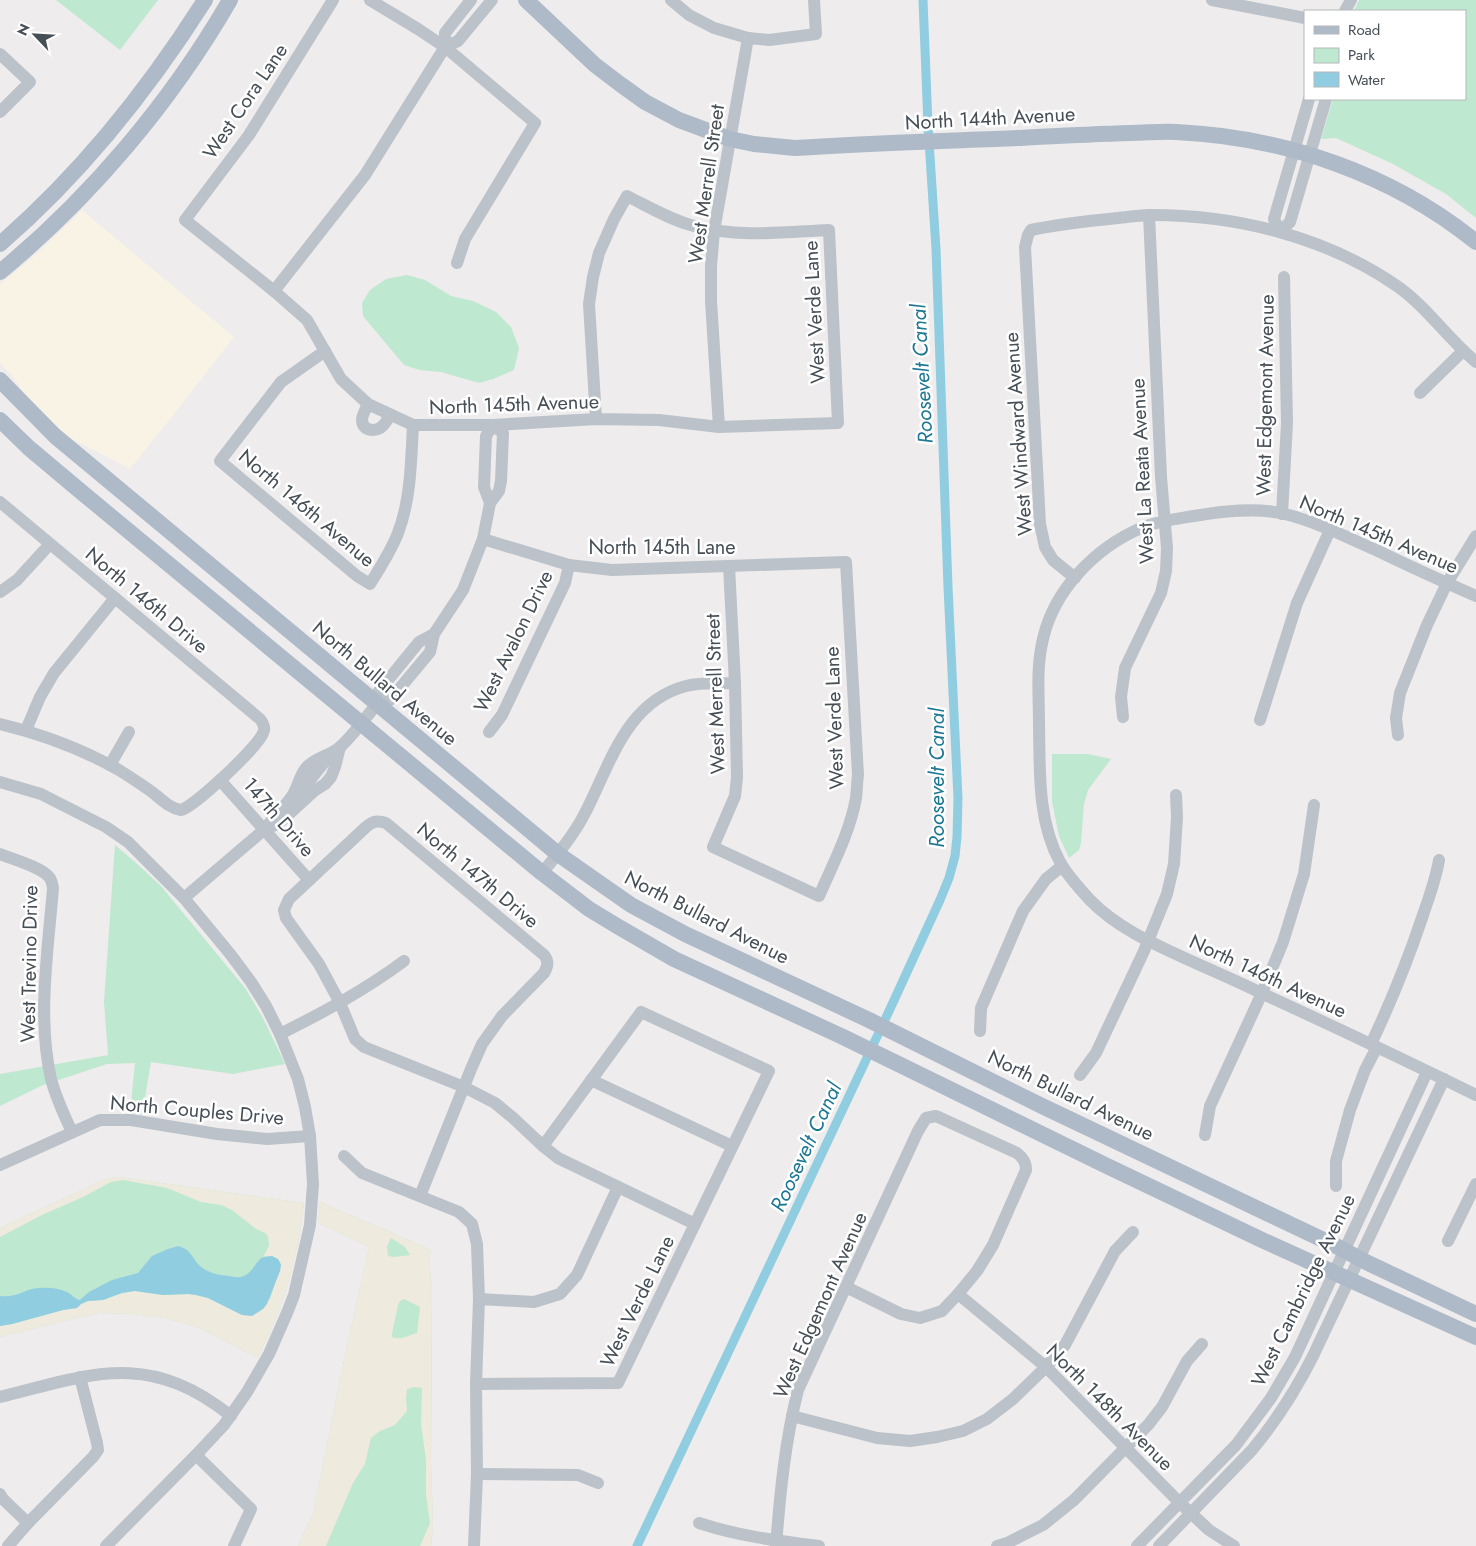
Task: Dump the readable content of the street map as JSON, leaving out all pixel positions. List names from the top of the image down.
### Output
{
  "streets": {
    "main road": ["North 144th Avenue", "North Bullard Avenue"],
    "street": [
      "West Cora Lane",
      "West Merrell Street",
      "West Verde Lane",
      "West Edgemont Avenue",
      "North 145th Avenue",
      "West Windward Avenue",
      "West La Reata Avenue",
      "North 146th Avenue",
      "North 145th Lane",
      "North 146th Drive",
      "West Avalon Drive",
      "147th Drive",
      "North 147th Drive",
      "West Trevino Drive",
      "North Couples Drive",
      "West Cambridge Avenue",
      "North 148th Avenue"
    ]
  },
  "crossings": [
    ["West Cora Lane", "North 145th Avenue"],
    ["North 144th Avenue", "West Merrell Street"],
    ["West Merrell Street", "West Verde Lane"],
    ["West Merrell Street", "North 145th Avenue"],
    ["West Merrell Street", "North 145th Lane"],
    ["West Verde Lane", "North 145th Avenue"],
    ["West Verde Lane", "North 145th Lane"],
    ["West Edgemont Avenue", "North 145th Avenue"],
    ["West Edgemont Avenue", "North 148th Avenue"],
    ["North 145th Avenue", "West Windward Avenue"],
    ["North 145th Avenue", "West La Reata Avenue"],
    ["North 145th Avenue", "North 146th Avenue"],
    ["West Windward Avenue", "West La Reata Avenue"],
    ["North 146th Avenue", "West Cambridge Avenue"],
    ["North 145th Lane", "West Avalon Drive"],
    ["North 146th Drive", "147th Drive"],
    ["North Bullard Avenue", "West Cambridge Avenue"],
    ["147th Drive", "North 147th Drive"],
    ["West Trevino Drive", "North Couples Drive"],
    ["West Cambridge Avenue", "North 148th Avenue"]
  ],
  "water": ["Roosevelt Canal"],
  "legend": ["Road", "Park", "Water"],
  "north": "top left"
}
